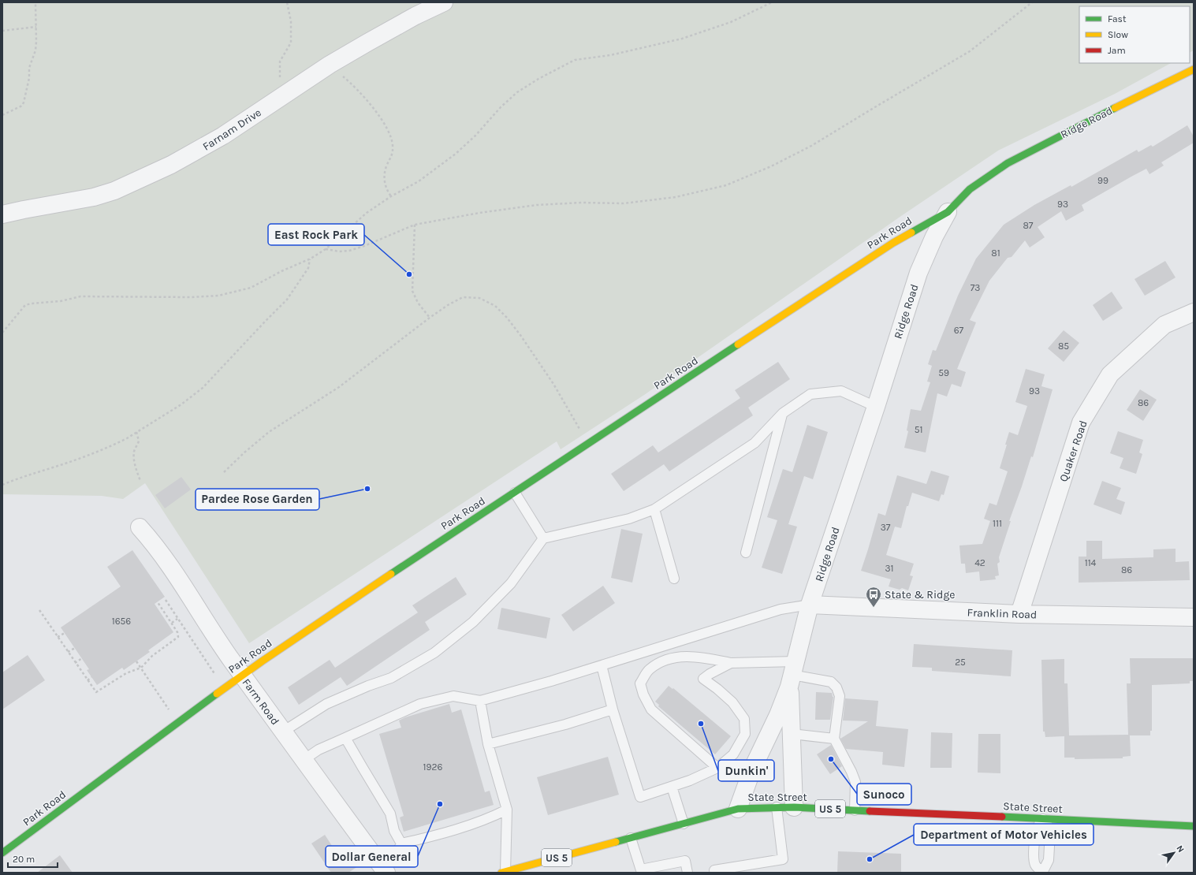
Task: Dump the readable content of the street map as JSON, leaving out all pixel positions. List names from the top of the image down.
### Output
{
  "streets": {
    "main road": [
      "Ridge Road",
      "Park Road",
      "State Street",
      "US 5"
    ],
    "street": [
      "Farnam Drive",
      "Quaker Road",
      "Franklin Road",
      "Farm Road"
    ]
  },
  "crossings": [
    ["Ridge Road", "Park Road"],
    ["Ridge Road", "Franklin Road"],
    ["Ridge Road", "State Street"],
    ["Park Road", "Farm Road"],
    ["Quaker Road", "Franklin Road"]
  ],
  "places": {
    "other": [
      "East Rock Park",
      "Pardee Rose Garden",
      "Dunkin'",
      "Sunoco",
      "Dollar General",
      "Department of Motor Vehicles"
    ],
    "bus stop": ["State & Ridge"]
  },
  "house_numbers": [
    "99",
    "93",
    "87",
    "81",
    "73",
    "67",
    "85",
    "59",
    "93",
    "86",
    "51",
    "111",
    "37",
    "42",
    "114",
    "31",
    "86",
    "1656",
    "25",
    "1926"
  ],
  "legend": ["Fast", "Slow", "Jam"],
  "scale_bar": "20 m",
  "north": "top right"
}
